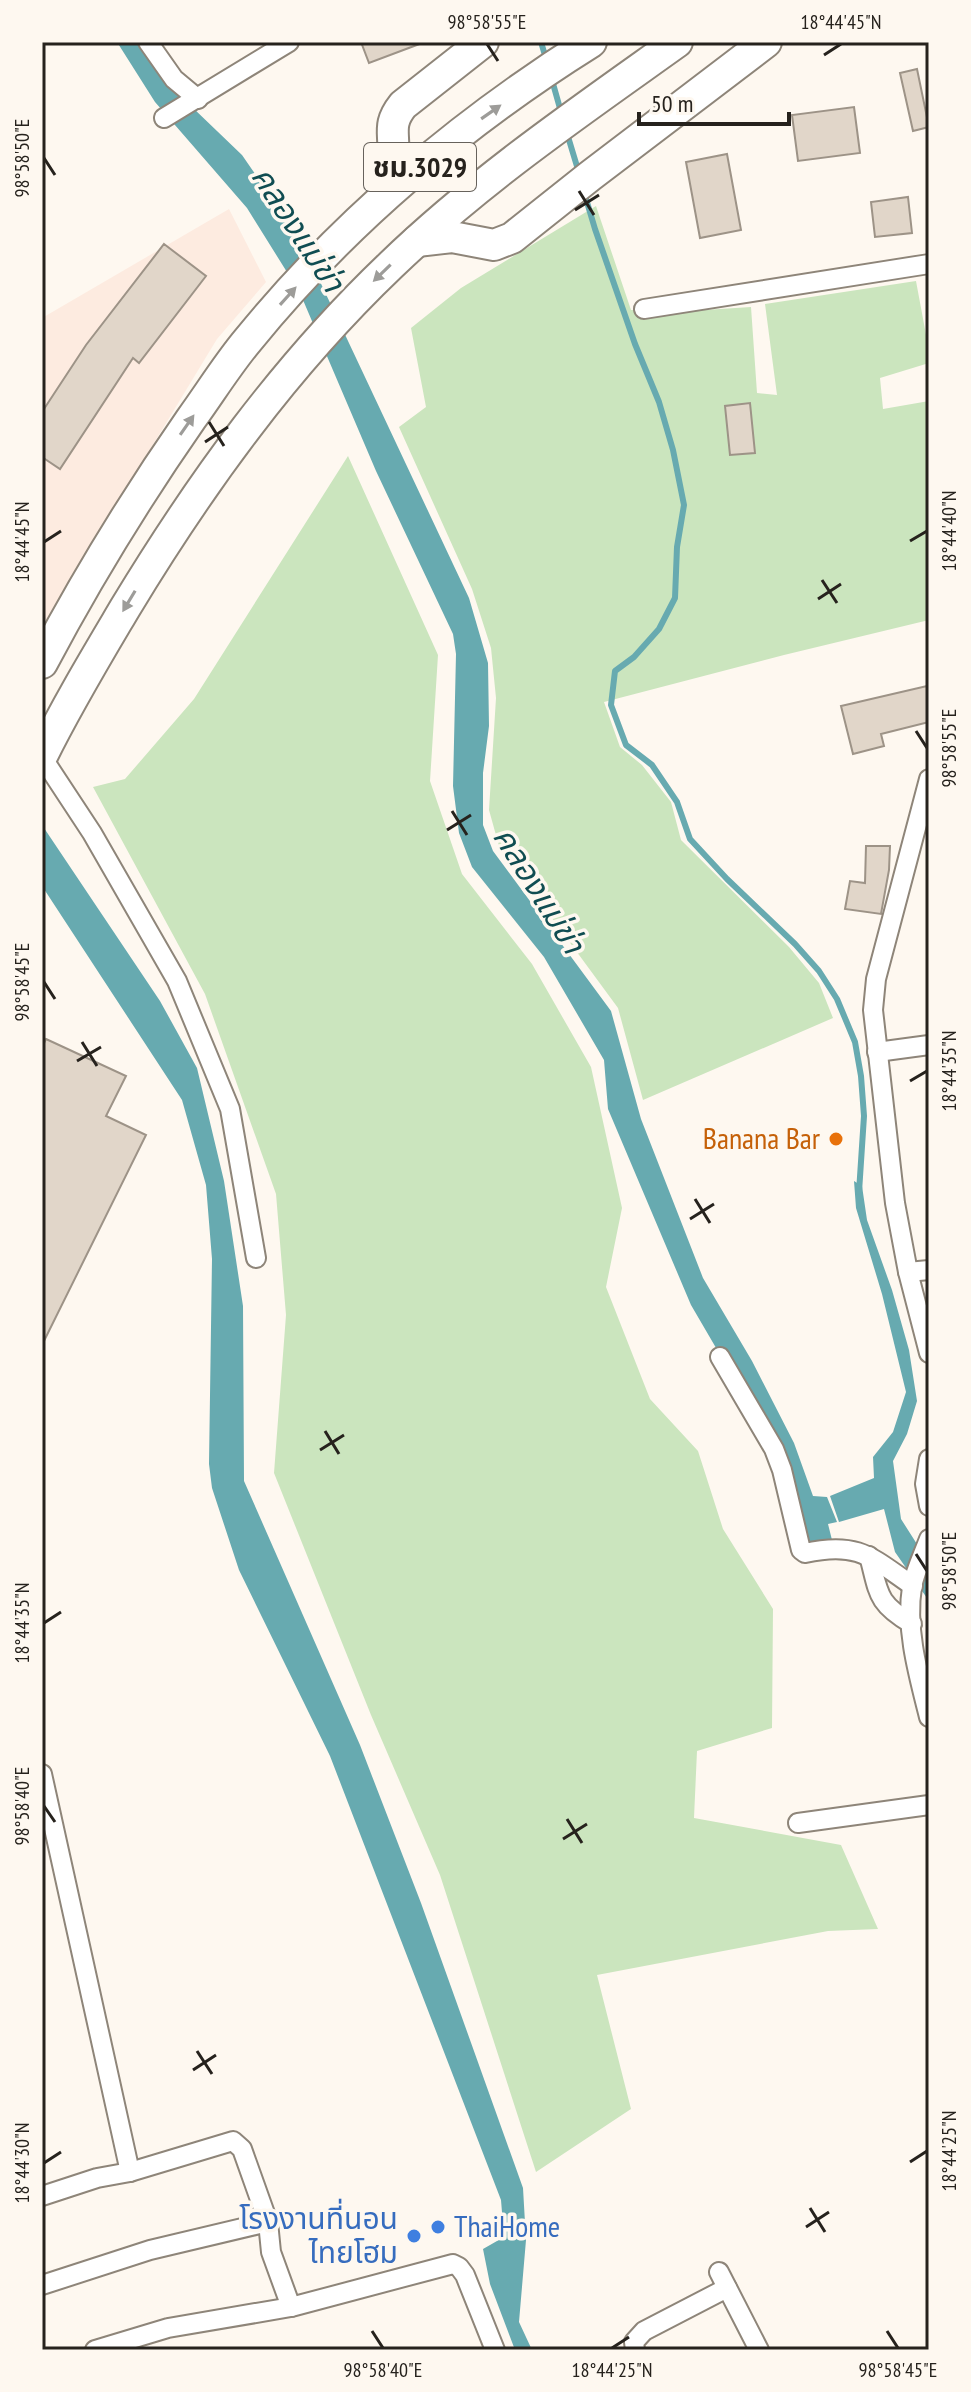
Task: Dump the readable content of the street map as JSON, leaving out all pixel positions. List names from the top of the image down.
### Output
{
  "streets": {
    "main road": ["ชม.3029"]
  },
  "water": ["คลองแม่ข่า"],
  "places": ["Banana Bar", "ThaiHome", "โรงงานที่นอน ไทยโฮม"],
  "scale_bar": "50 m",
  "coordinates": [
    "98°58'55\"E",
    "18°44'45\"N",
    "98°58'50\"E",
    "18°44'40\"N",
    "98°58'45\"E",
    "18°44'35\"N",
    "98°58'40\"E",
    "18°44'25\"N",
    "18°44'30\"N"
  ]
}
